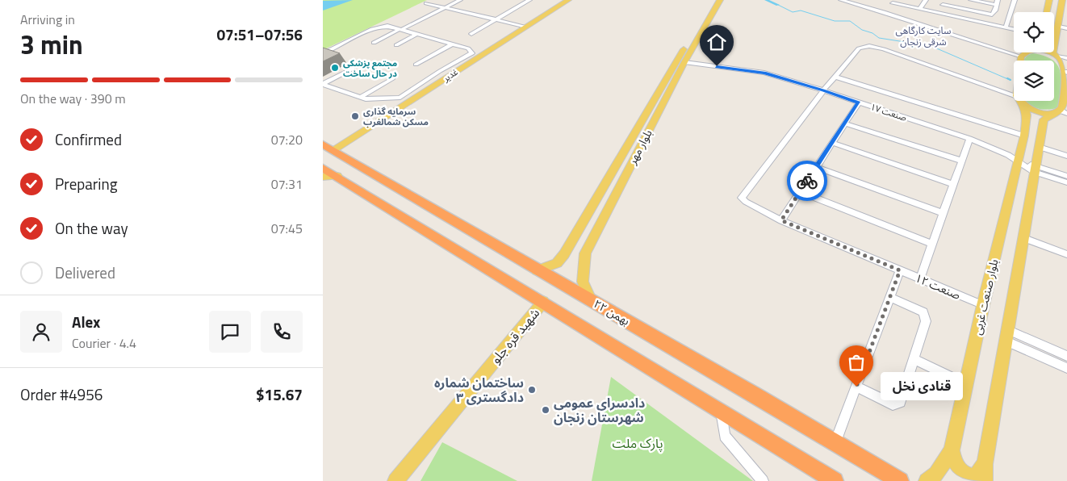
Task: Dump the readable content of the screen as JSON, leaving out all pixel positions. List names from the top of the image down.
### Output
{
  "streets": {
    "highway": ["۲۲ بهمن"],
    "main road": [
      "غدیر",
      "بلوار مهر",
      "بلوار صنعت غربی",
      "شهید قره جلو"
    ],
    "street": ["صنعت ۱۷", "صنعت ۱۲"]
  },
  "crossings": [
    ["غدیر", "۲۲ بهمن"],
    ["صنعت ۱۷", "بلوار مهر"],
    ["صنعت ۱۷", "صنعت ۱۲"],
    ["صنعت ۱۷", "بلوار صنعت غربی"],
    ["بلوار مهر", "۲۲ بهمن"],
    ["صنعت ۱۲", "بلوار صنعت غربی"]
  ],
  "districts": ["سایت کارگاهی شرقی زنجان"],
  "parks": ["پارک ملت"],
  "places": [
    "مجتمع پزشکی در حال ساخت",
    "سرمایه گذاری مسکن شمالغرب",
    "قنادی نخل",
    "ساختمان شماره ۳ دادگستری",
    "دادسرای عمومی شهرستان زنجان"
  ],
  "page": {
    "heading": ["3 min", "Arriving in", "07:51–07:56"],
    "panel": [
      "Alex",
      "Courier · 4.4",
      "Order #4956",
      "$15.67"
    ],
    "bar": "On the way · 390 m",
    "list": [
      ["Confirmed", "07:20"],
      ["Preparing", "07:31"],
      ["On the way", "07:45"],
      "Delivered"
    ],
    "bubble": "قنادی نخل"
  }
}
